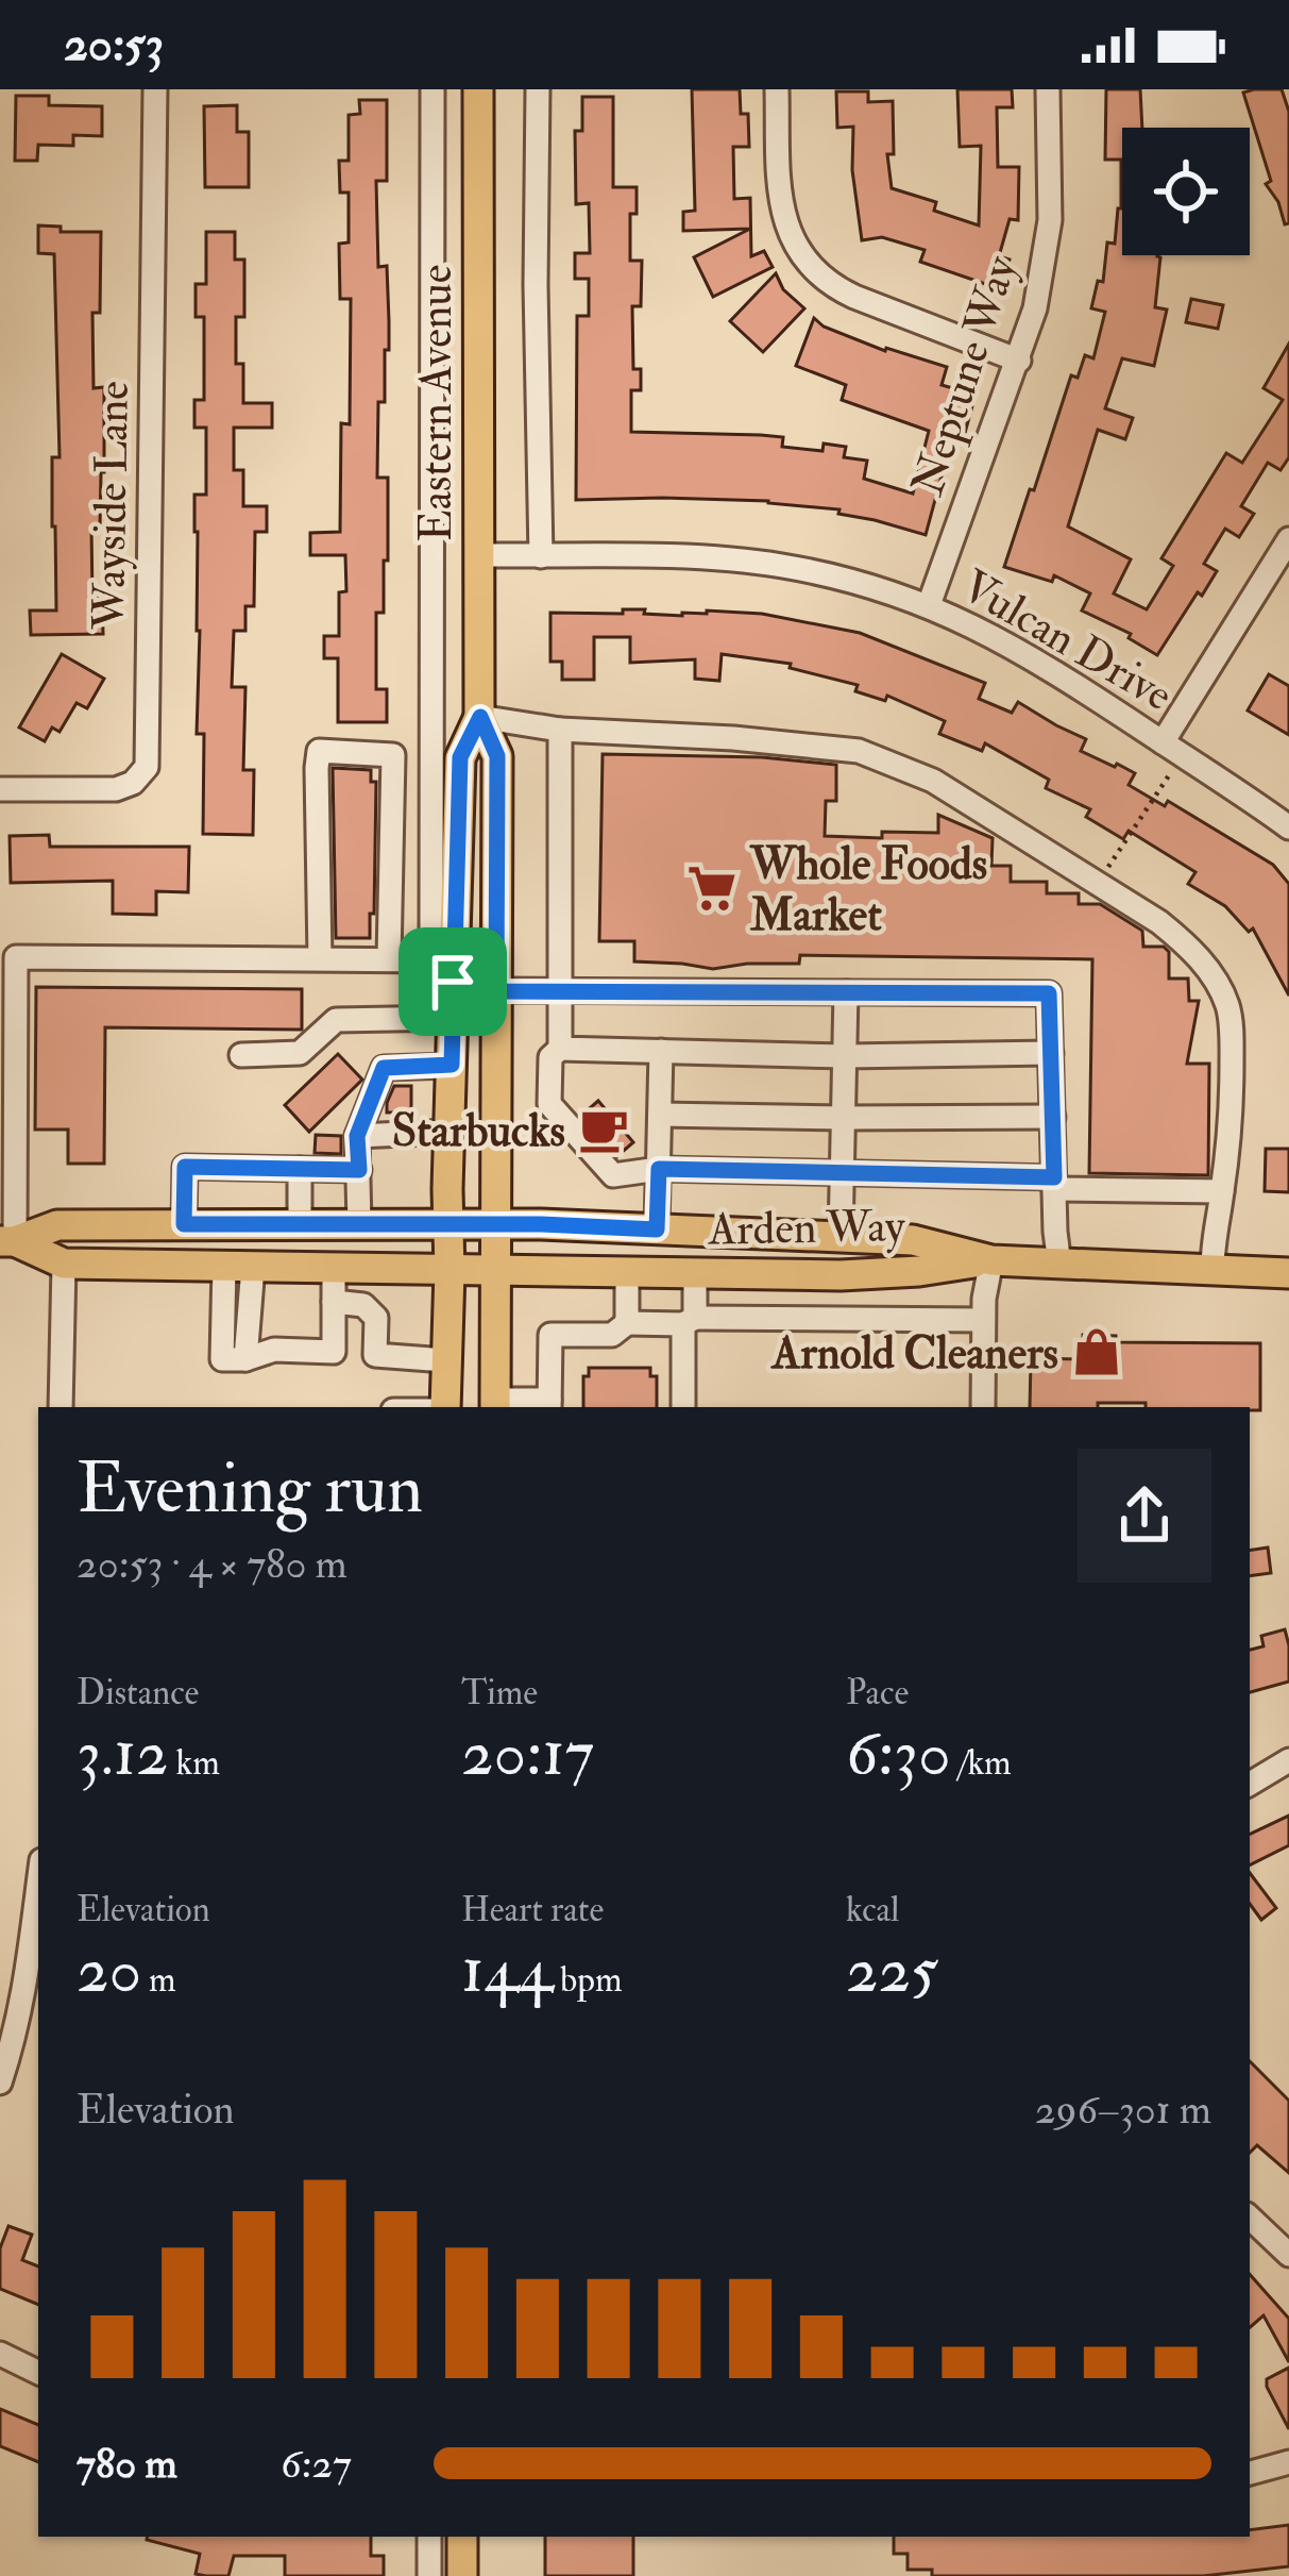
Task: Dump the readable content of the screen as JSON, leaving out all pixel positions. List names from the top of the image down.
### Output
{
  "streets": {
    "main road": ["Eastern Avenue", "Arden Way"],
    "street": ["Neptune Way", "Wayside Lane", "Vulcan Drive"]
  },
  "crossings": [
    ["Neptune Way", "Vulcan Drive"],
    ["Eastern Avenue", "Vulcan Drive"],
    ["Eastern Avenue", "Arden Way"]
  ],
  "places": {
    "supermarket": ["Whole Foods Market"],
    "cafe": ["Starbucks"],
    "shop": ["Arnold Cleaners"]
  },
  "page": {
    "status": "20:53",
    "heading": ["Evening run", "20:53 · 4 × 780 m"],
    "stats": [
      ["Distance", "3.12 km"],
      ["Time", "20:17"],
      ["Pace", "6:30 /km"],
      ["Elevation", "20 m"],
      ["Heart rate", "144 bpm"],
      ["kcal", "225"]
    ],
    "chart": ["Elevation", "296–301 m"],
    "list": [
      {
        "name": "780 m",
        "note": "6:27"
      }
    ]
  }
}
